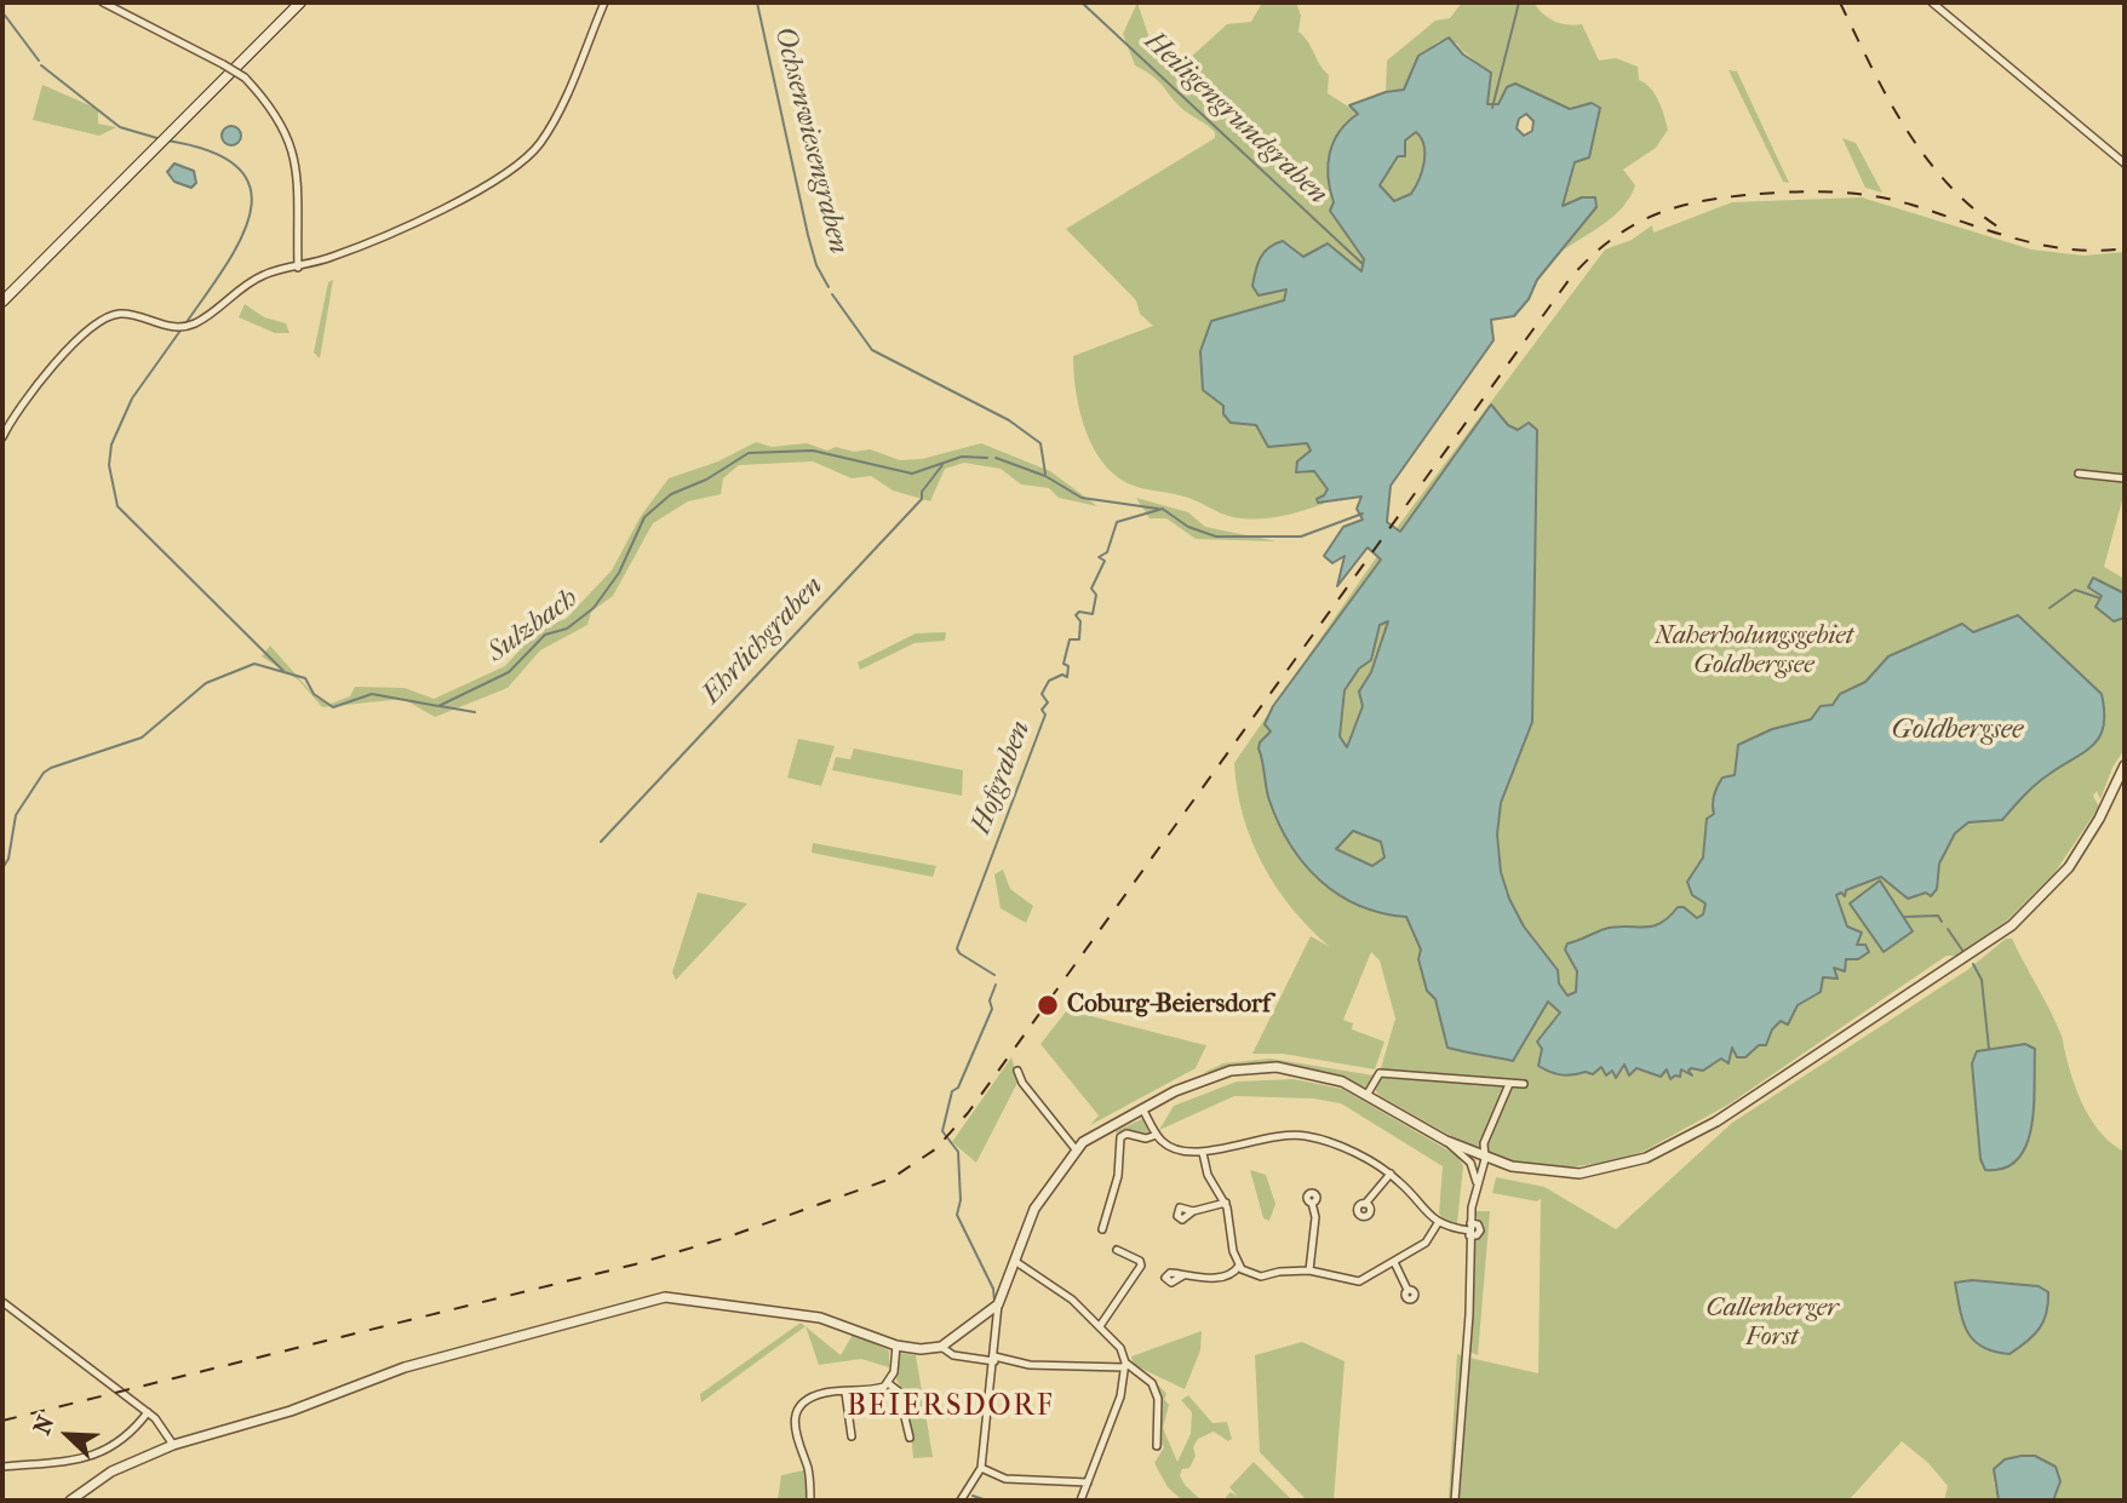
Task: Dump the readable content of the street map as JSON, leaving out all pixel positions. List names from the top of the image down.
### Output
{
  "districts": ["BEIERSDORF"],
  "water": [
    "Heiligengrundgraben",
    "Ochsenwiesengraben",
    "Sulzbach",
    "Ehrlichgraben",
    "Goldbergsee",
    "Hofgraben"
  ],
  "parks": ["Naherholungsgebiet Goldbergsee", "Callenberger Forst"],
  "places": ["Coburg-Beiersdorf"],
  "north": "top left"
}
